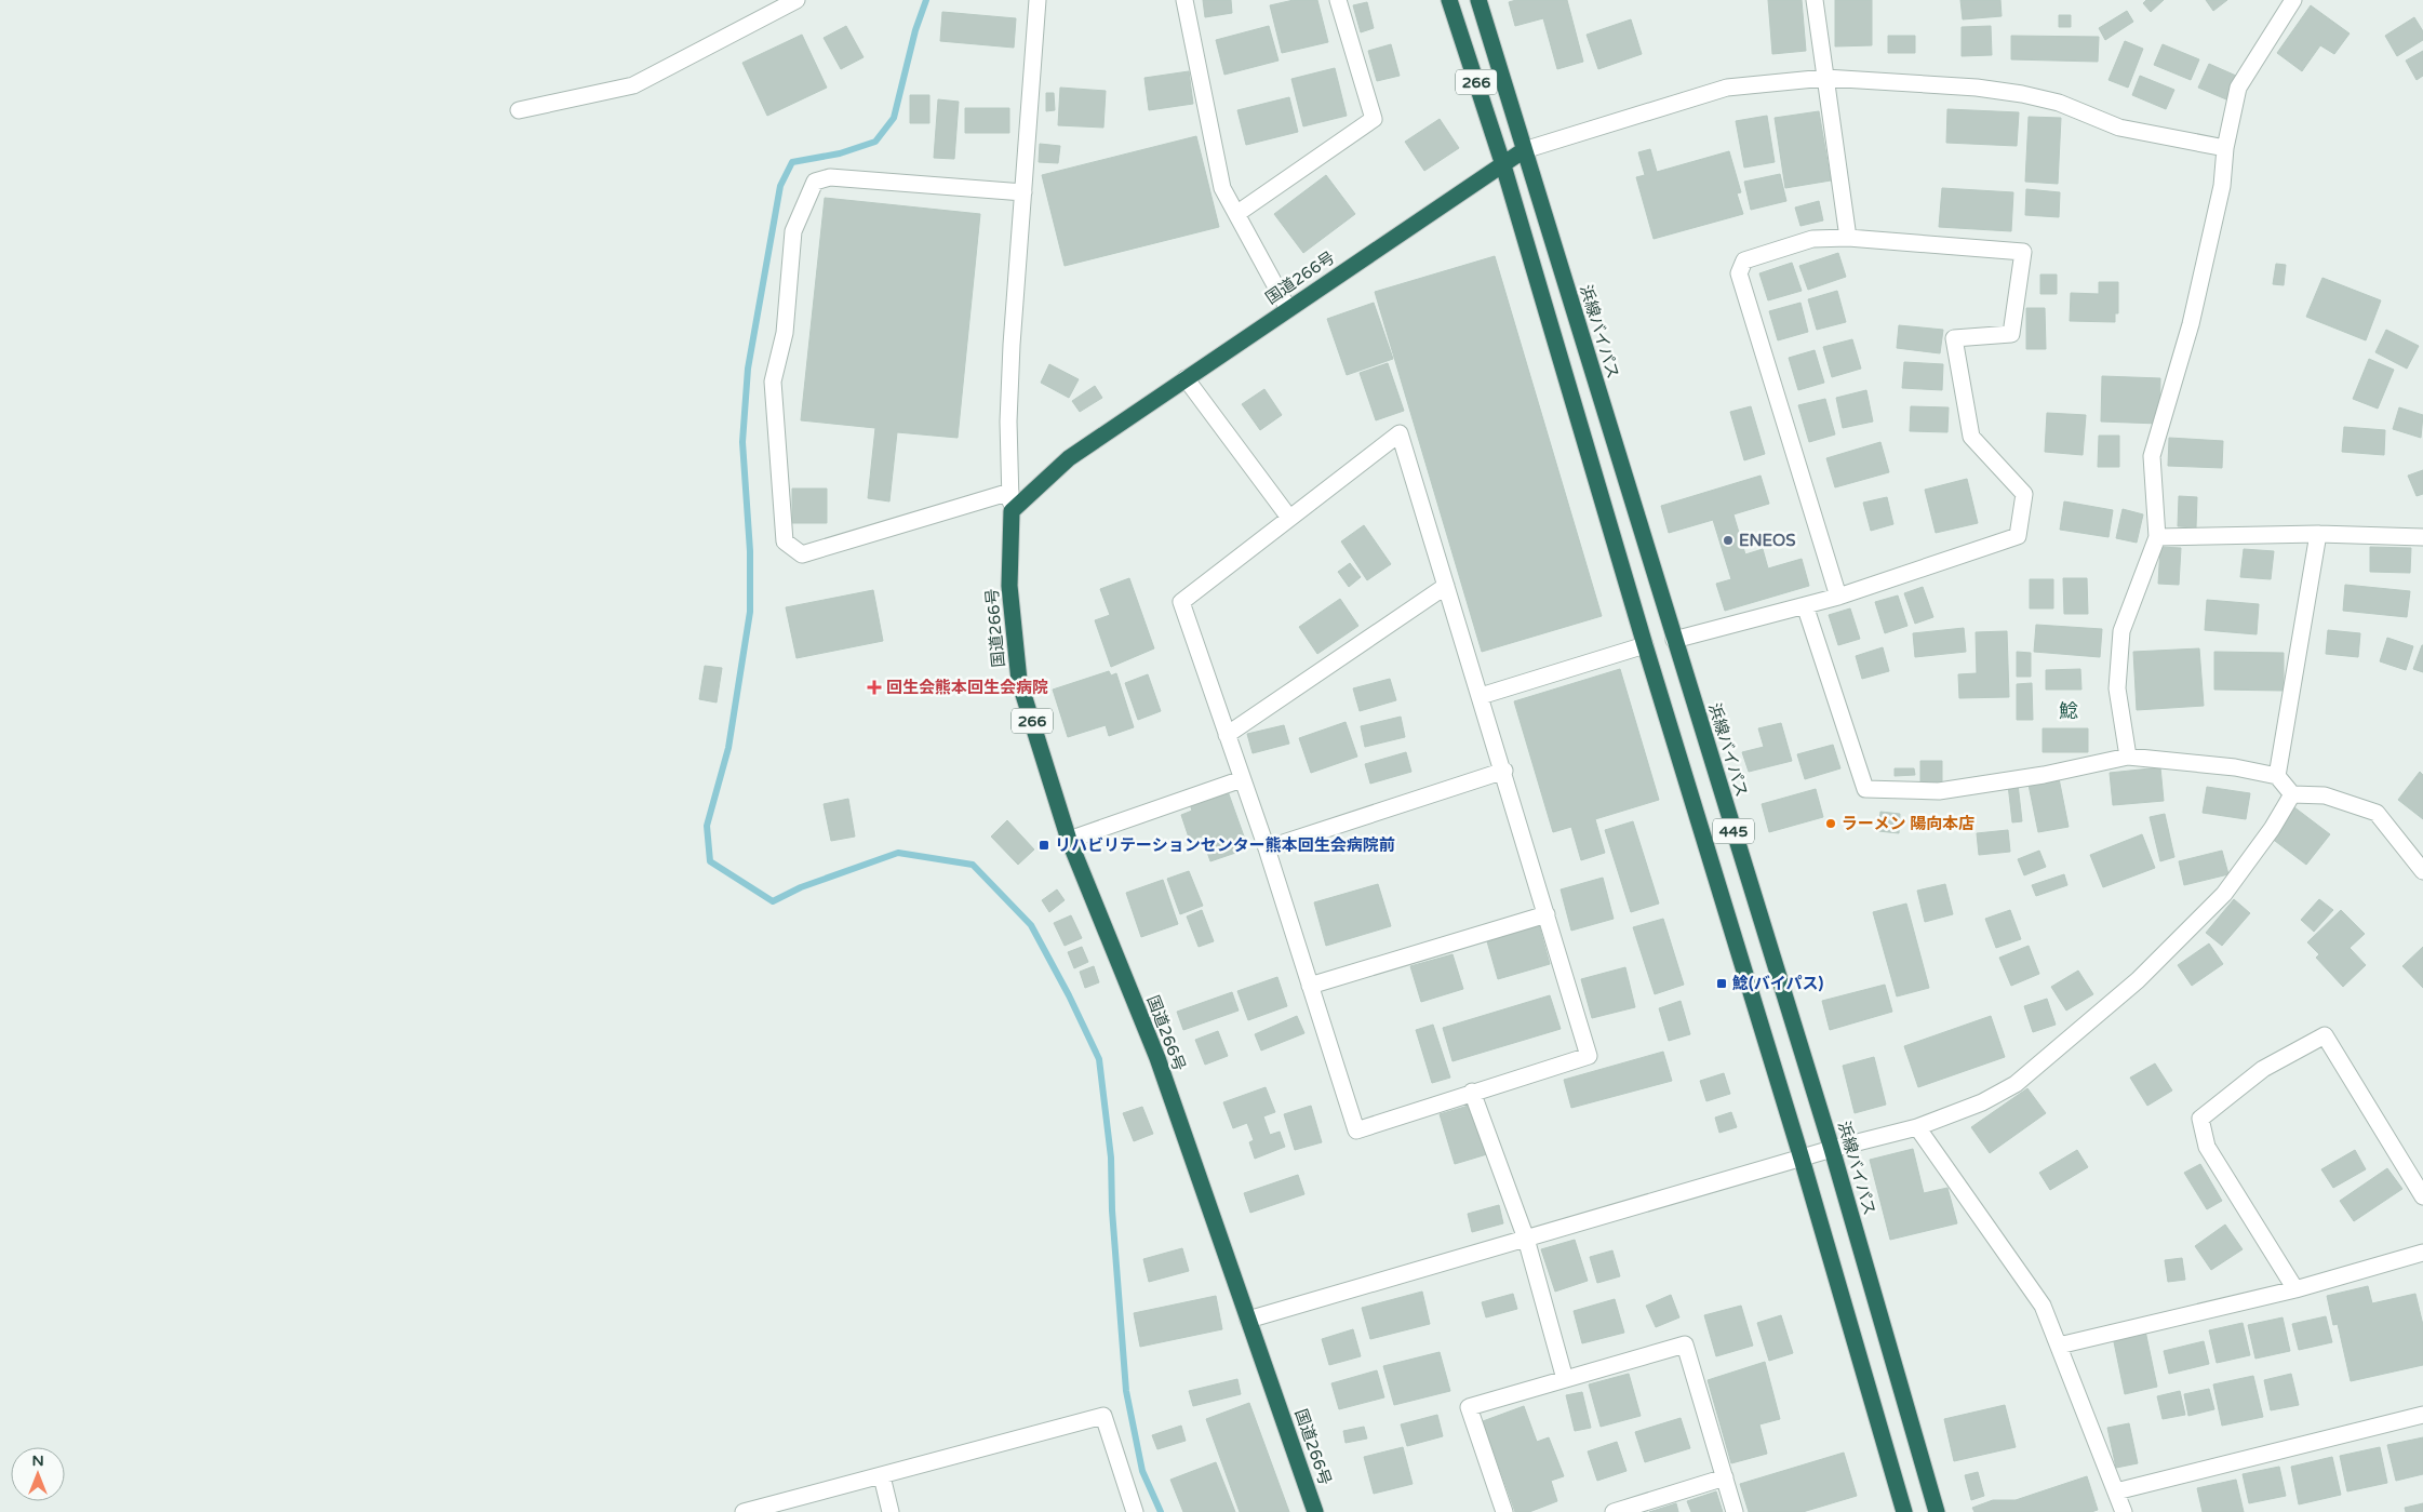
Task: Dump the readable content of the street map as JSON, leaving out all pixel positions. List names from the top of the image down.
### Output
{
  "streets": {
    "highway": [
      "266",
      "国道266号",
      "浜線バイパス",
      "445"
    ]
  },
  "crossings": [
    ["266", "国道266号"],
    ["266", "445"],
    ["国道266号", "浜線バイパス"],
    ["国道266号", "445"]
  ],
  "districts": ["鯰"],
  "places": {
    "other": ["ENEOS", "ラーメン 陽向本店"],
    "health": ["回生会熊本回生会病院"],
    "transit": ["リハビリテーションセンター熊本回生会病院前", "鯰(バイパス)"]
  },
  "north": "top"
}
